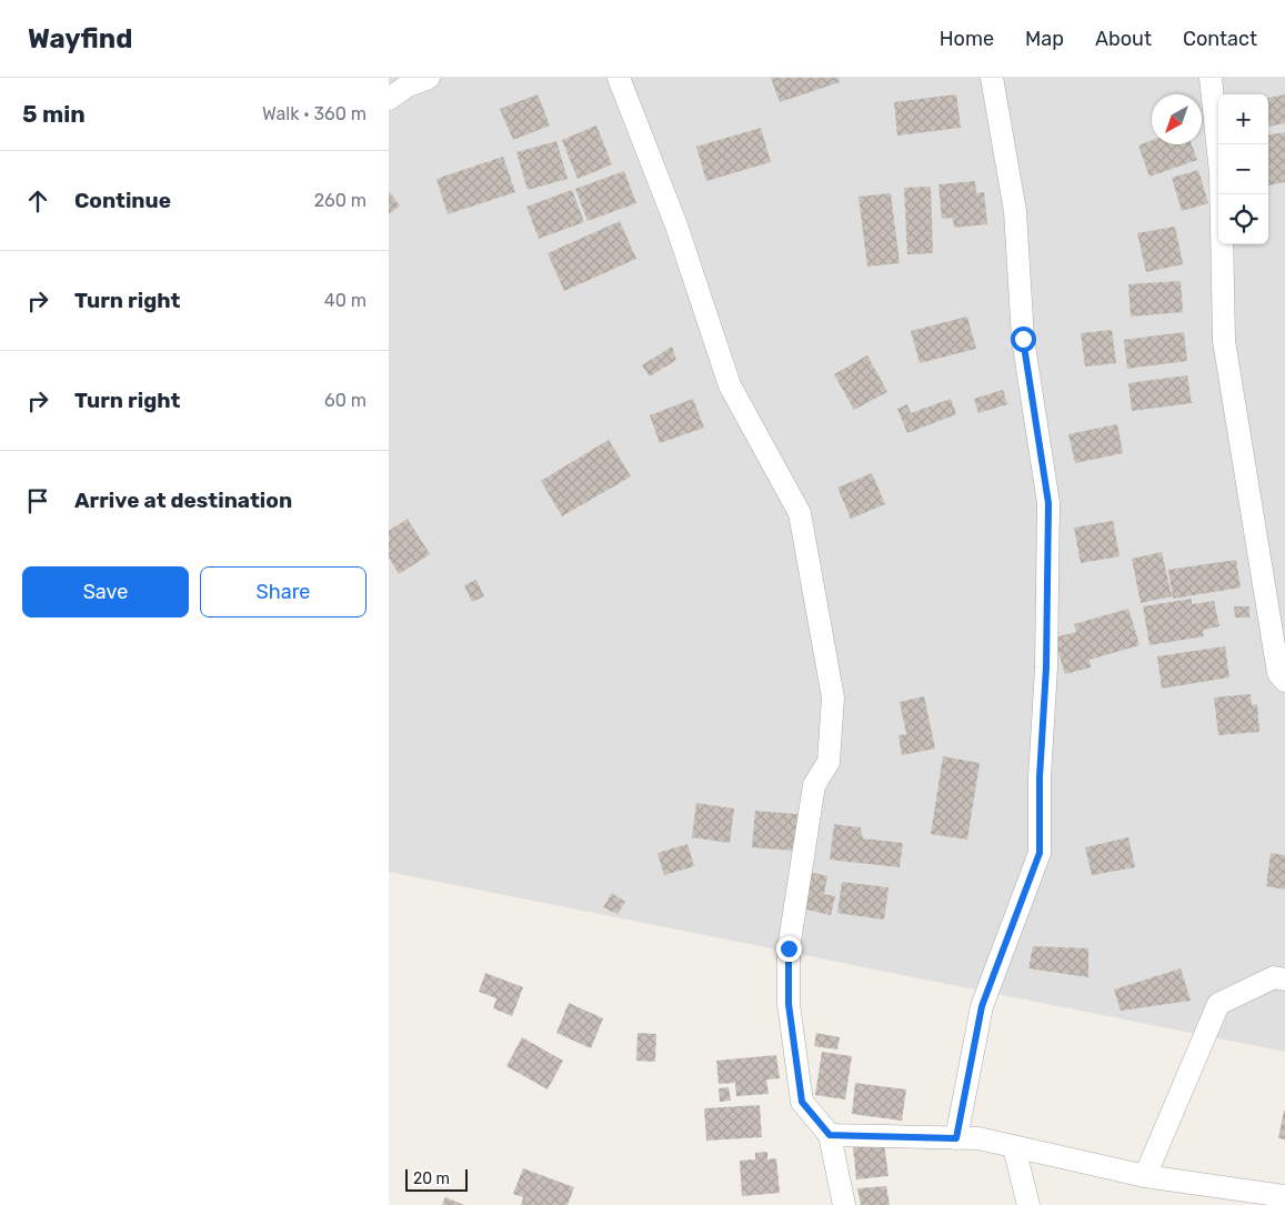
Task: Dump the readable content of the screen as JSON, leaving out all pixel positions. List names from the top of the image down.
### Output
{
  "scale_bar": "20 m",
  "north": "bottom left",
  "page": {
    "header": "Wayfind",
    "nav": [
      "Home",
      "Map",
      "About",
      "Contact"
    ],
    "heading": ["5 min", "Walk · 360 m"],
    "map_buttons": ["+", "−"],
    "list": [
      ["Continue", "260 m"],
      ["Turn right", "40 m"],
      ["Turn right", "60 m"],
      "Arrive at destination"
    ],
    "buttons": ["Save", "Share"],
    "scale": "20 m"
  }
}
